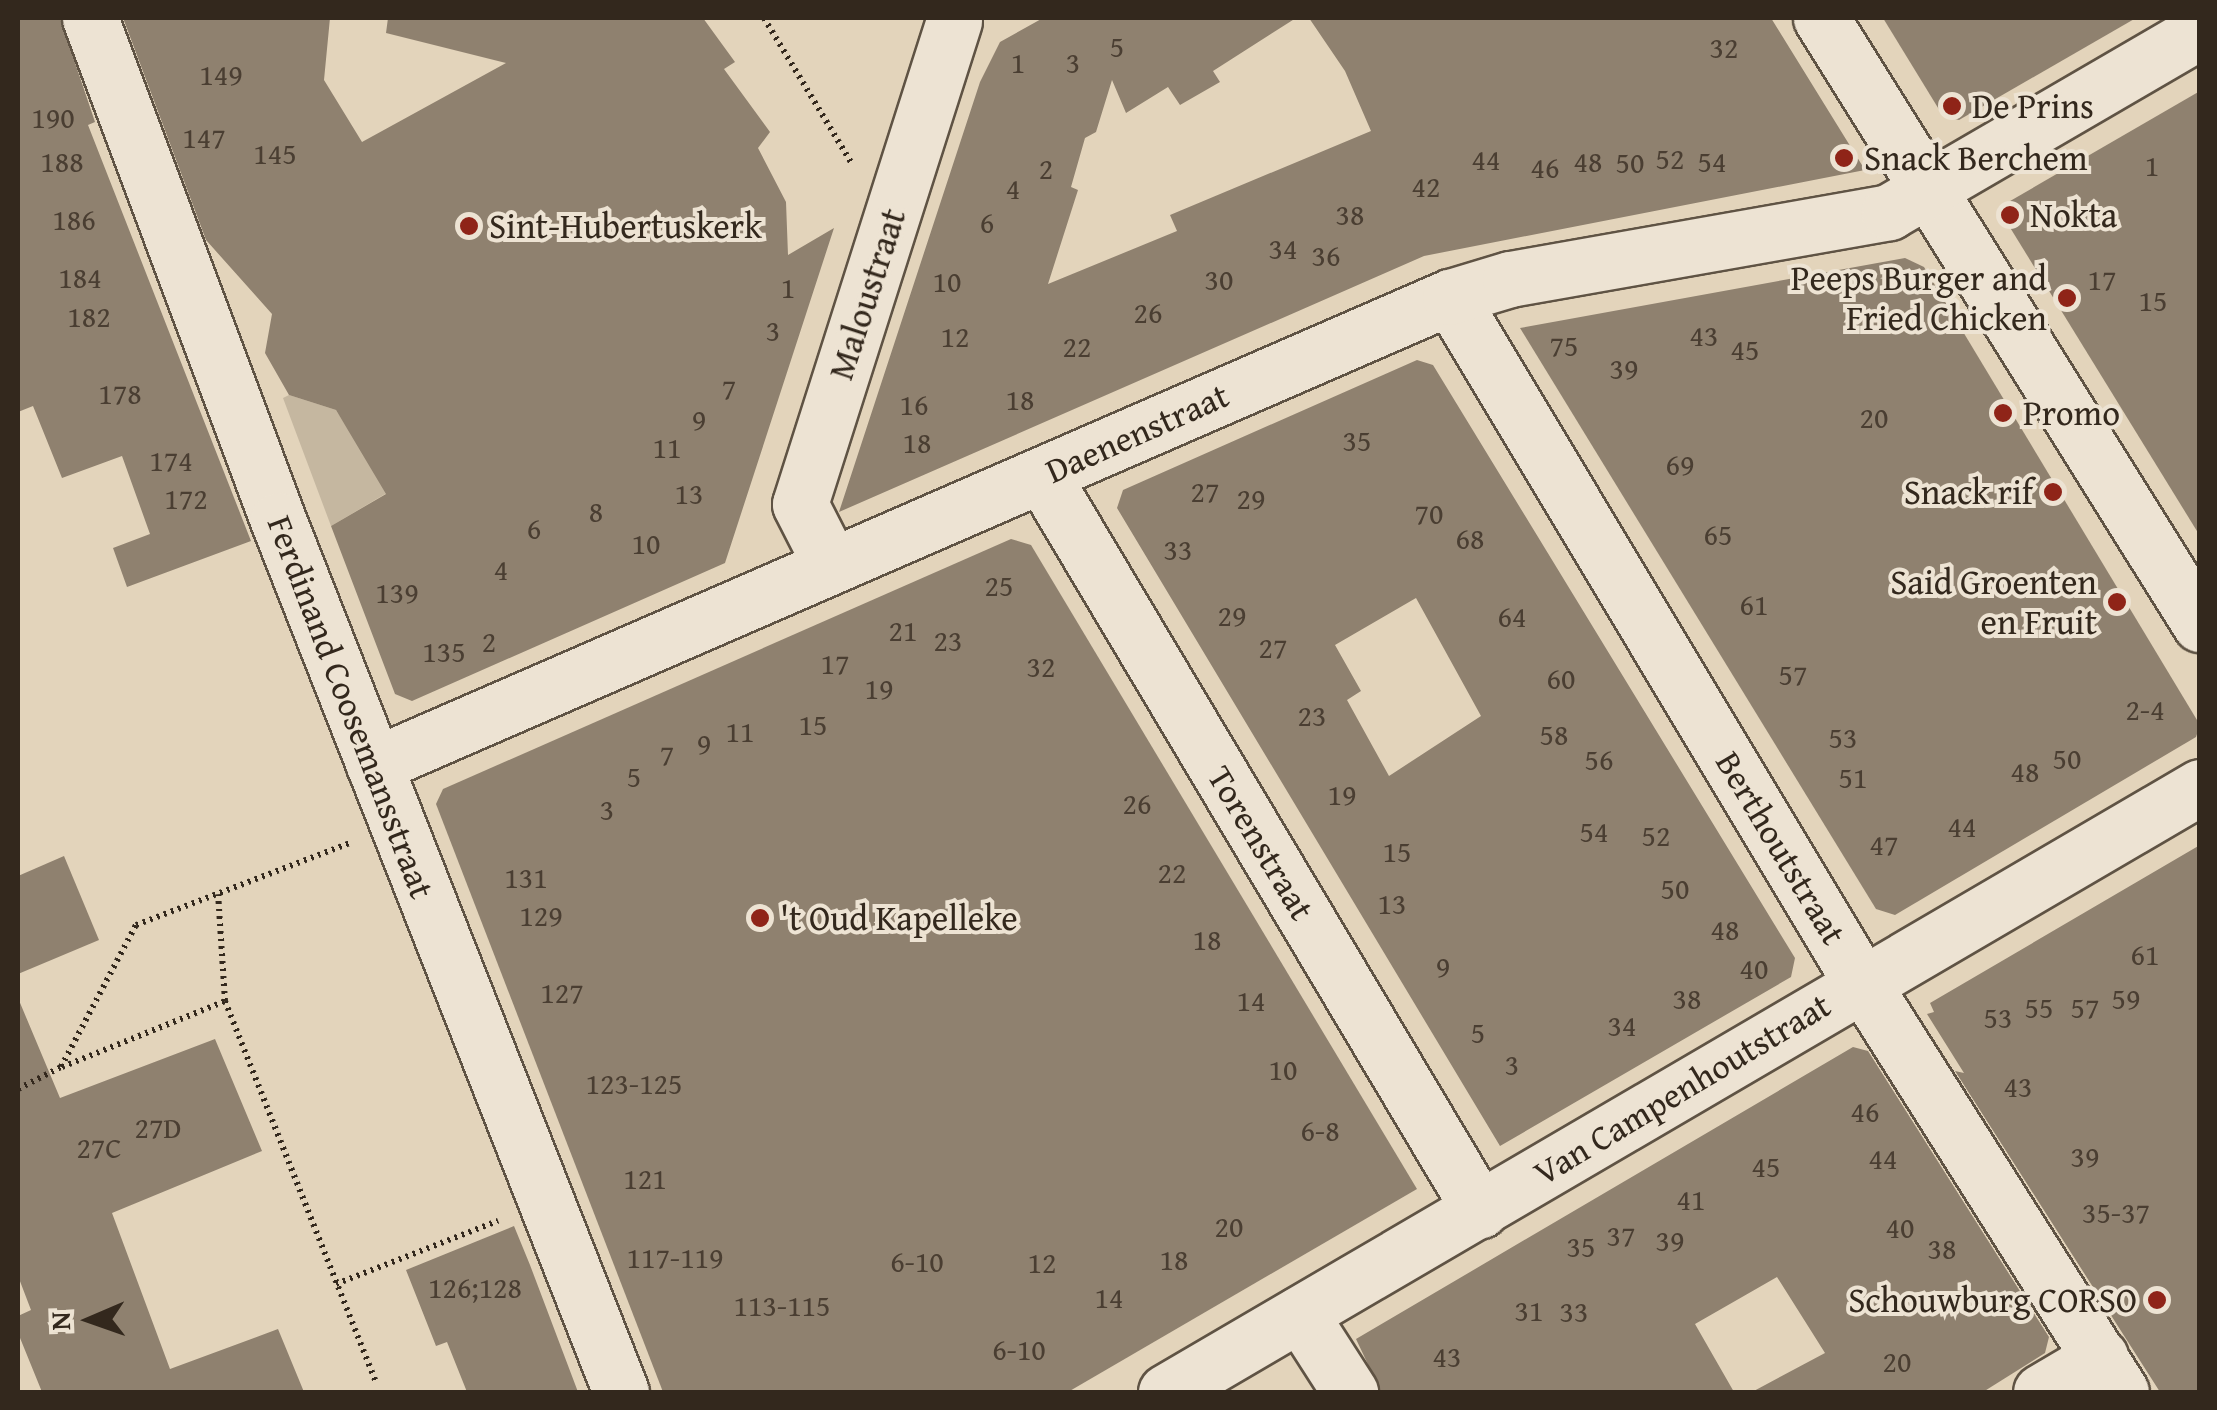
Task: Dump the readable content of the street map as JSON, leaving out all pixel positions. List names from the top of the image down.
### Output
{
  "streets": {
    "street": [
      "Maloustraat",
      "Daenenstraat",
      "Ferdinand Coosemansstraat",
      "Torenstraat",
      "Berthoutstraat",
      "Van Campenhoutstraat"
    ]
  },
  "crossings": [
    ["Maloustraat", "Daenenstraat"],
    ["Daenenstraat", "Ferdinand Coosemansstraat"],
    ["Daenenstraat", "Torenstraat"],
    ["Daenenstraat", "Berthoutstraat"],
    ["Torenstraat", "Van Campenhoutstraat"],
    ["Berthoutstraat", "Van Campenhoutstraat"]
  ],
  "places": [
    "De Prins",
    "Snack Berchem",
    "Nokta",
    "Sint-Hubertuskerk",
    "Peeps Burger and Fried Chicken",
    "Promo",
    "Snack rif",
    "Said Groenten en Fruit",
    "'t Oud Kapelleke",
    "Schouwburg CORSO"
  ],
  "house_numbers": [
    "5",
    "32",
    "1",
    "3",
    "149",
    "190",
    "147",
    "145",
    "52",
    "44",
    "188",
    "48",
    "54",
    "50",
    "1",
    "46",
    "2",
    "42",
    "4",
    "38",
    "186",
    "6",
    "34",
    "36",
    "184",
    "30",
    "17",
    "10",
    "1",
    "15",
    "26",
    "182",
    "3",
    "43",
    "12",
    "75",
    "22",
    "45",
    "39",
    "7",
    "178",
    "18",
    "16",
    "20",
    "9",
    "35",
    "18",
    "11",
    "174",
    "69",
    "27",
    "13",
    "172",
    "29",
    "8",
    "70",
    "6",
    "65",
    "68",
    "10",
    "33",
    "4",
    "25",
    "139",
    "61",
    "29",
    "64",
    "21",
    "23",
    "2",
    "27",
    "135",
    "17",
    "32",
    "57",
    "60",
    "19",
    "2-4",
    "23",
    "15",
    "11",
    "58",
    "53",
    "9",
    "7",
    "50",
    "56",
    "48",
    "5",
    "51",
    "19",
    "26",
    "3",
    "44",
    "54",
    "52",
    "47",
    "15",
    "22",
    "131",
    "50",
    "13",
    "129",
    "48",
    "18",
    "61",
    "9",
    "40",
    "127",
    "38",
    "59",
    "14",
    "55",
    "57",
    "53",
    "34",
    "5",
    "3",
    "10",
    "123-125",
    "43",
    "46",
    "27D",
    "6-8",
    "27C",
    "39",
    "44",
    "45",
    "121",
    "41",
    "35-37",
    "20",
    "40",
    "37",
    "39",
    "35",
    "38",
    "117-119",
    "18",
    "6-10",
    "12",
    "126;128",
    "14",
    "113-115",
    "31",
    "33",
    "6-10",
    "43",
    "20"
  ],
  "north": "left"
}
